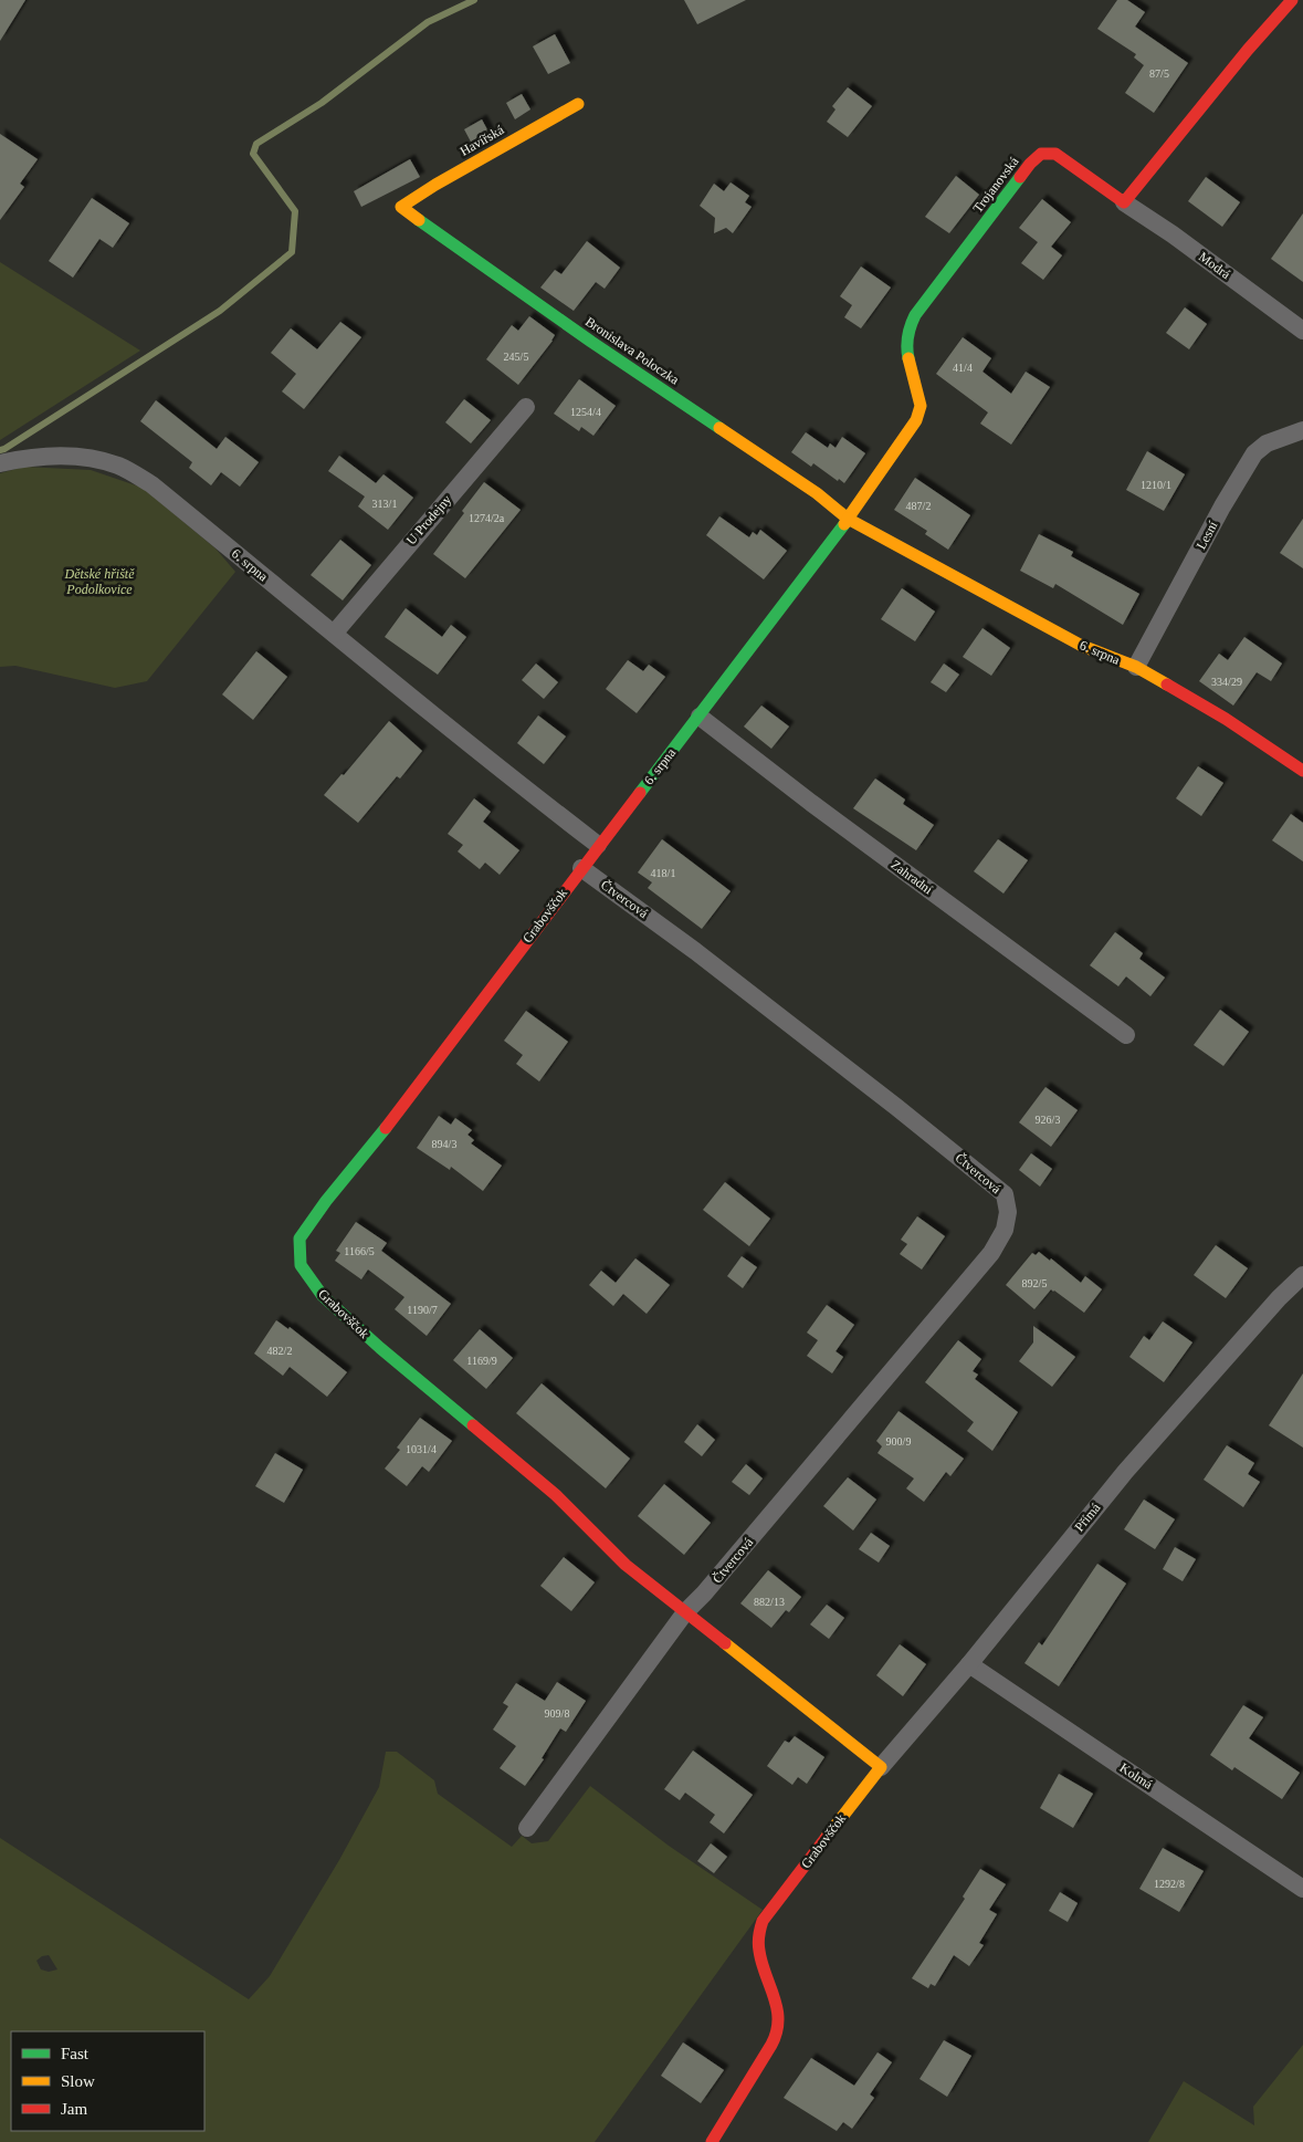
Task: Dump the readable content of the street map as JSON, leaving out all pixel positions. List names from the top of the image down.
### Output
{
  "streets": {
    "street": [
      "Havířská",
      "Trojanovská",
      "Modrá",
      "Bronislava Poloczka",
      "U Prodejny",
      "Lesní",
      "6. srpna",
      "Zahradní",
      "Čtvercová",
      "Grabovščok",
      "Přímá",
      "Kolmá"
    ]
  },
  "crossings": [
    ["Havířská", "Bronislava Poloczka"],
    ["Trojanovská", "Modrá"],
    ["Trojanovská", "Bronislava Poloczka"],
    ["Trojanovská", "6. srpna"],
    ["Bronislava Poloczka", "6. srpna"],
    ["U Prodejny", "6. srpna"],
    ["Lesní", "6. srpna"],
    ["6. srpna", "Zahradní"],
    ["6. srpna", "Grabovščok"],
    ["Čtvercová", "Grabovščok"],
    ["Grabovščok", "Přímá"],
    ["Přímá", "Kolmá"]
  ],
  "parks": ["Dětské hřiště Podolkovice"],
  "house_numbers": [
    "87/5",
    "245/5",
    "41/4",
    "1254/4",
    "1210/1",
    "313/1",
    "487/2",
    "1274/2a",
    "334/29",
    "418/1",
    "926/3",
    "894/3",
    "1166/5",
    "892/5",
    "1190/7",
    "482/2",
    "1169/9",
    "900/9",
    "1031/4",
    "882/13",
    "909/8",
    "1292/8"
  ],
  "legend": ["Fast", "Slow", "Jam"]
}
